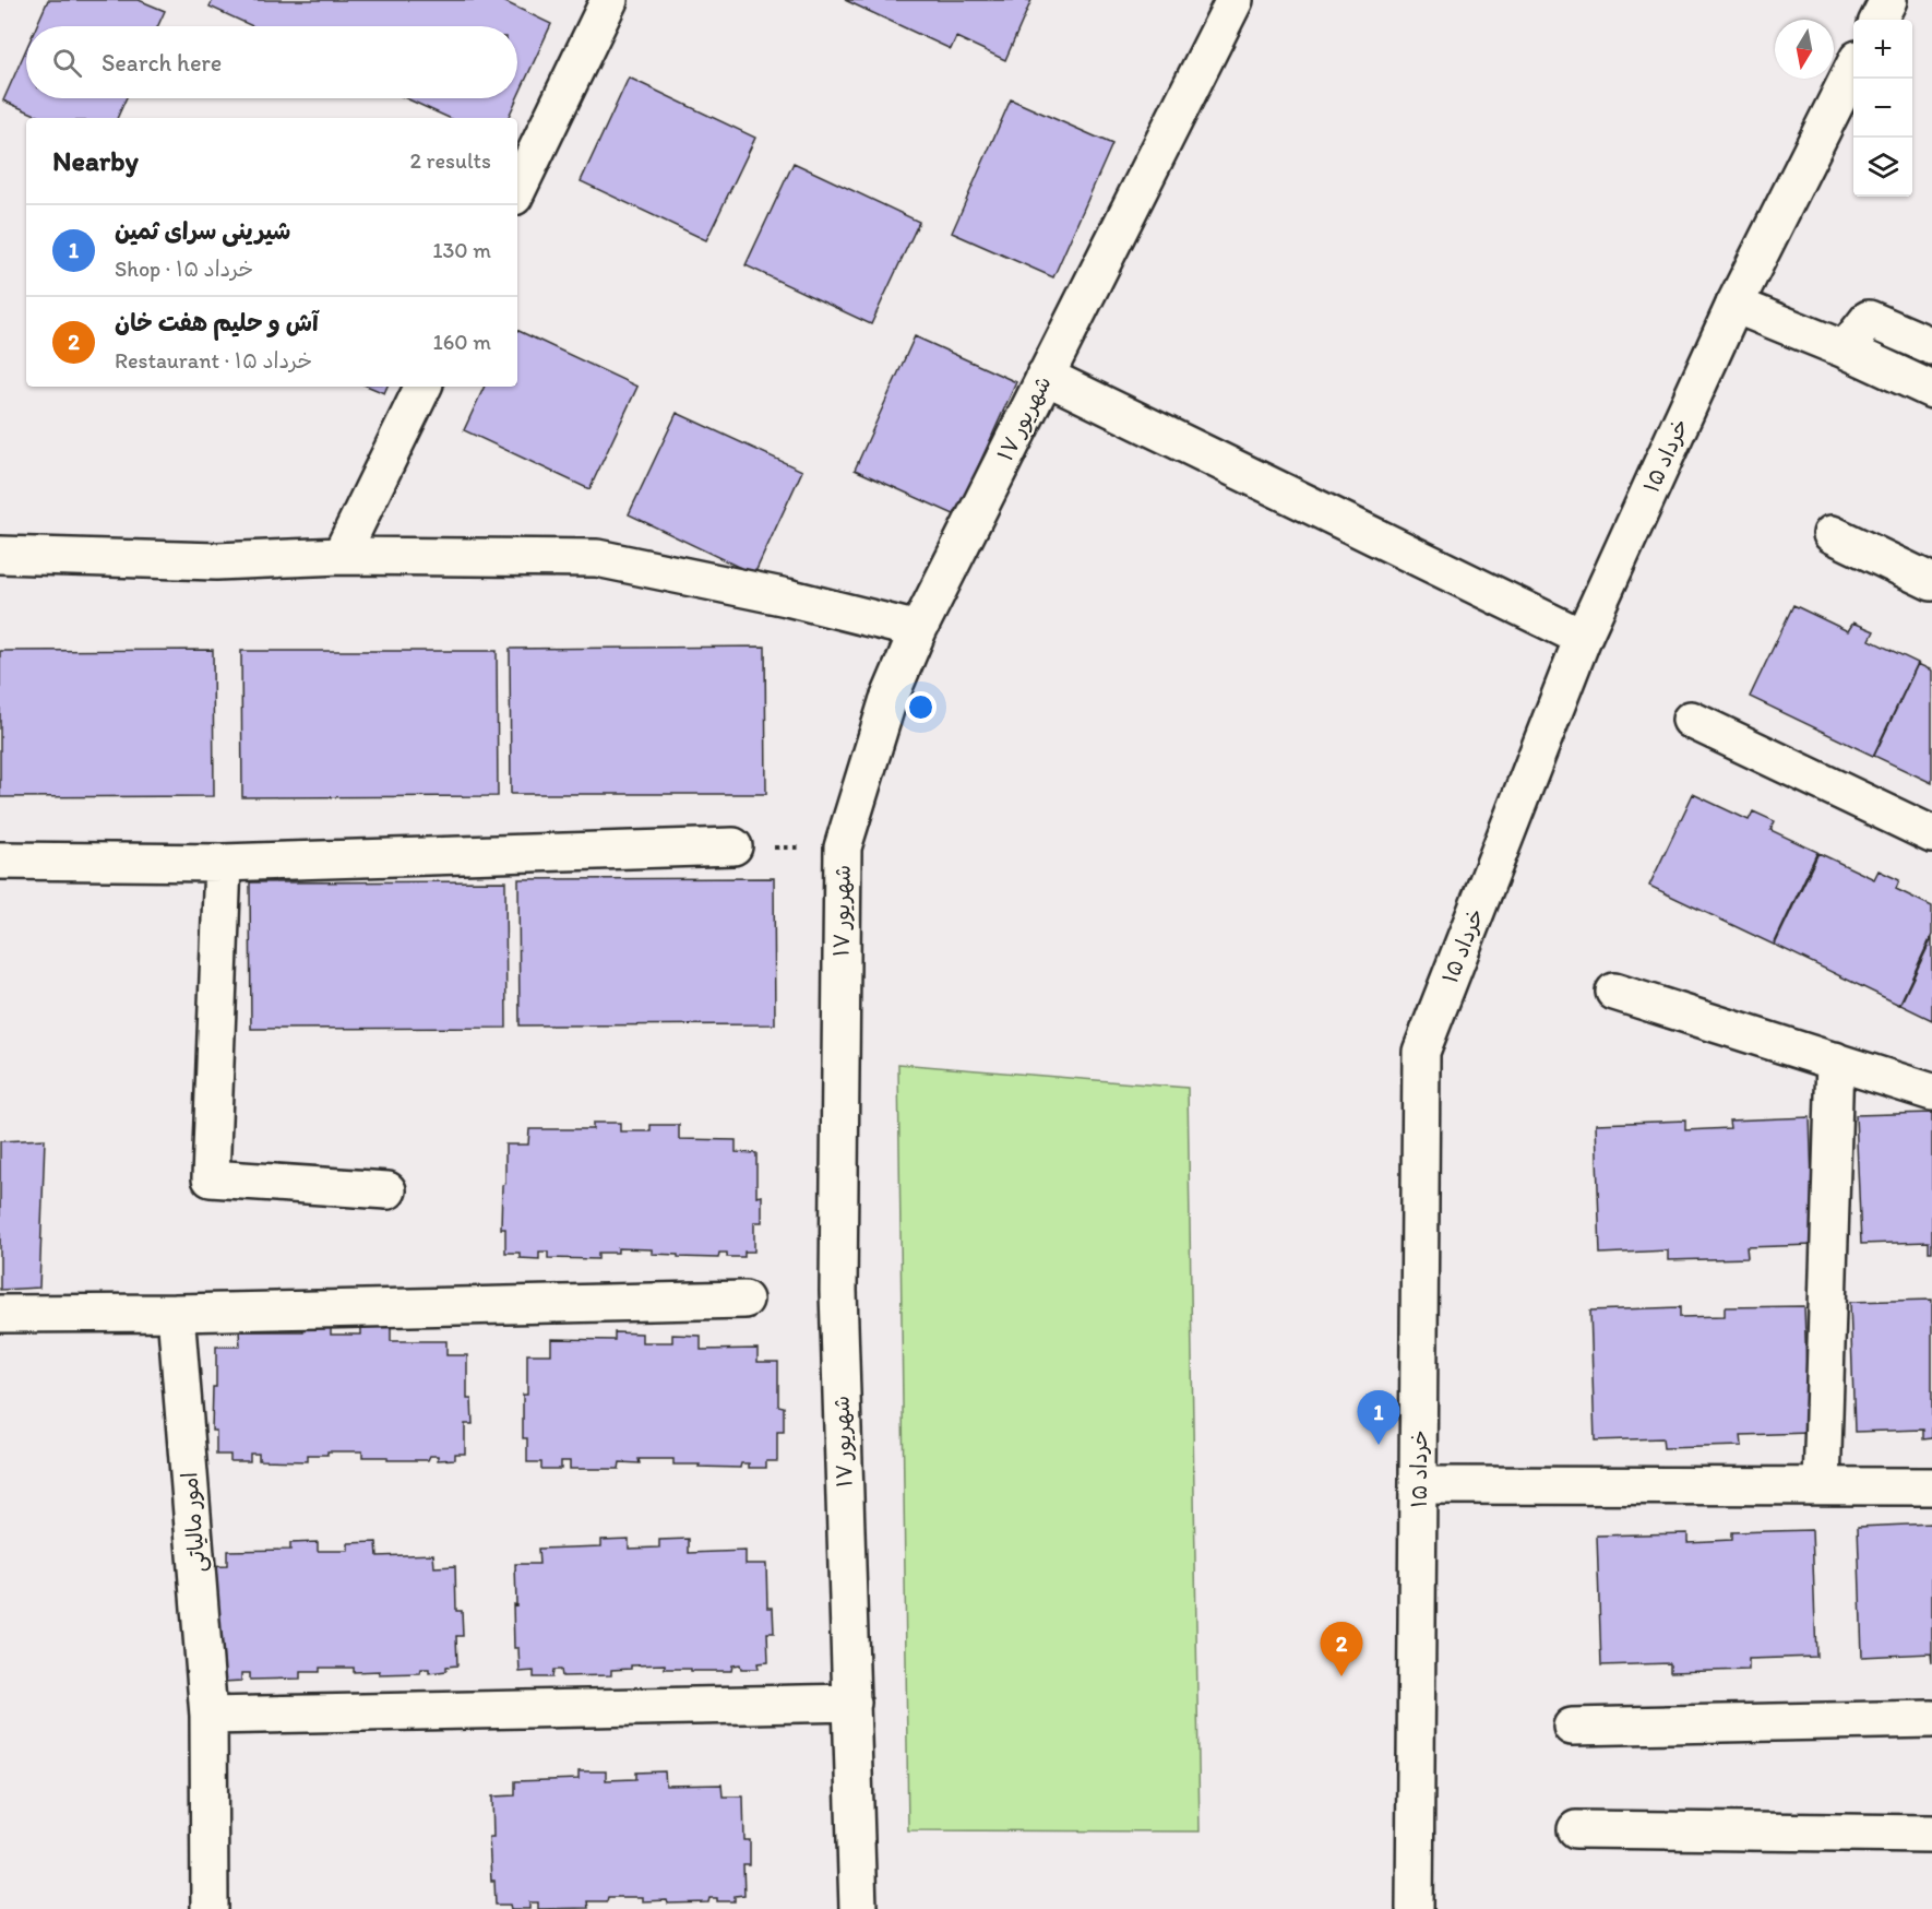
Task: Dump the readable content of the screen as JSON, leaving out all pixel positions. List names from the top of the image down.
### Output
{
  "streets": {
    "street": ["۱۷ شهریور", "۱۵ خرداد", "امور مالیاتی"]
  },
  "north": "bottom",
  "page": {
    "map_buttons": ["+", "−"],
    "search": "Search here",
    "heading": ["Nearby", "2 results"],
    "list": [
      {
        "mark": "1",
        "name": "شیرینی سرای ثمین",
        "note": "Shop · ۱۵ خرداد",
        "value": "130 m"
      },
      {
        "mark": "2",
        "name": "آش و حلیم هفت خان",
        "note": "Restaurant · ۱۵ خرداد",
        "value": "160 m"
      }
    ],
    "pins": ["1", "2"]
  }
}
